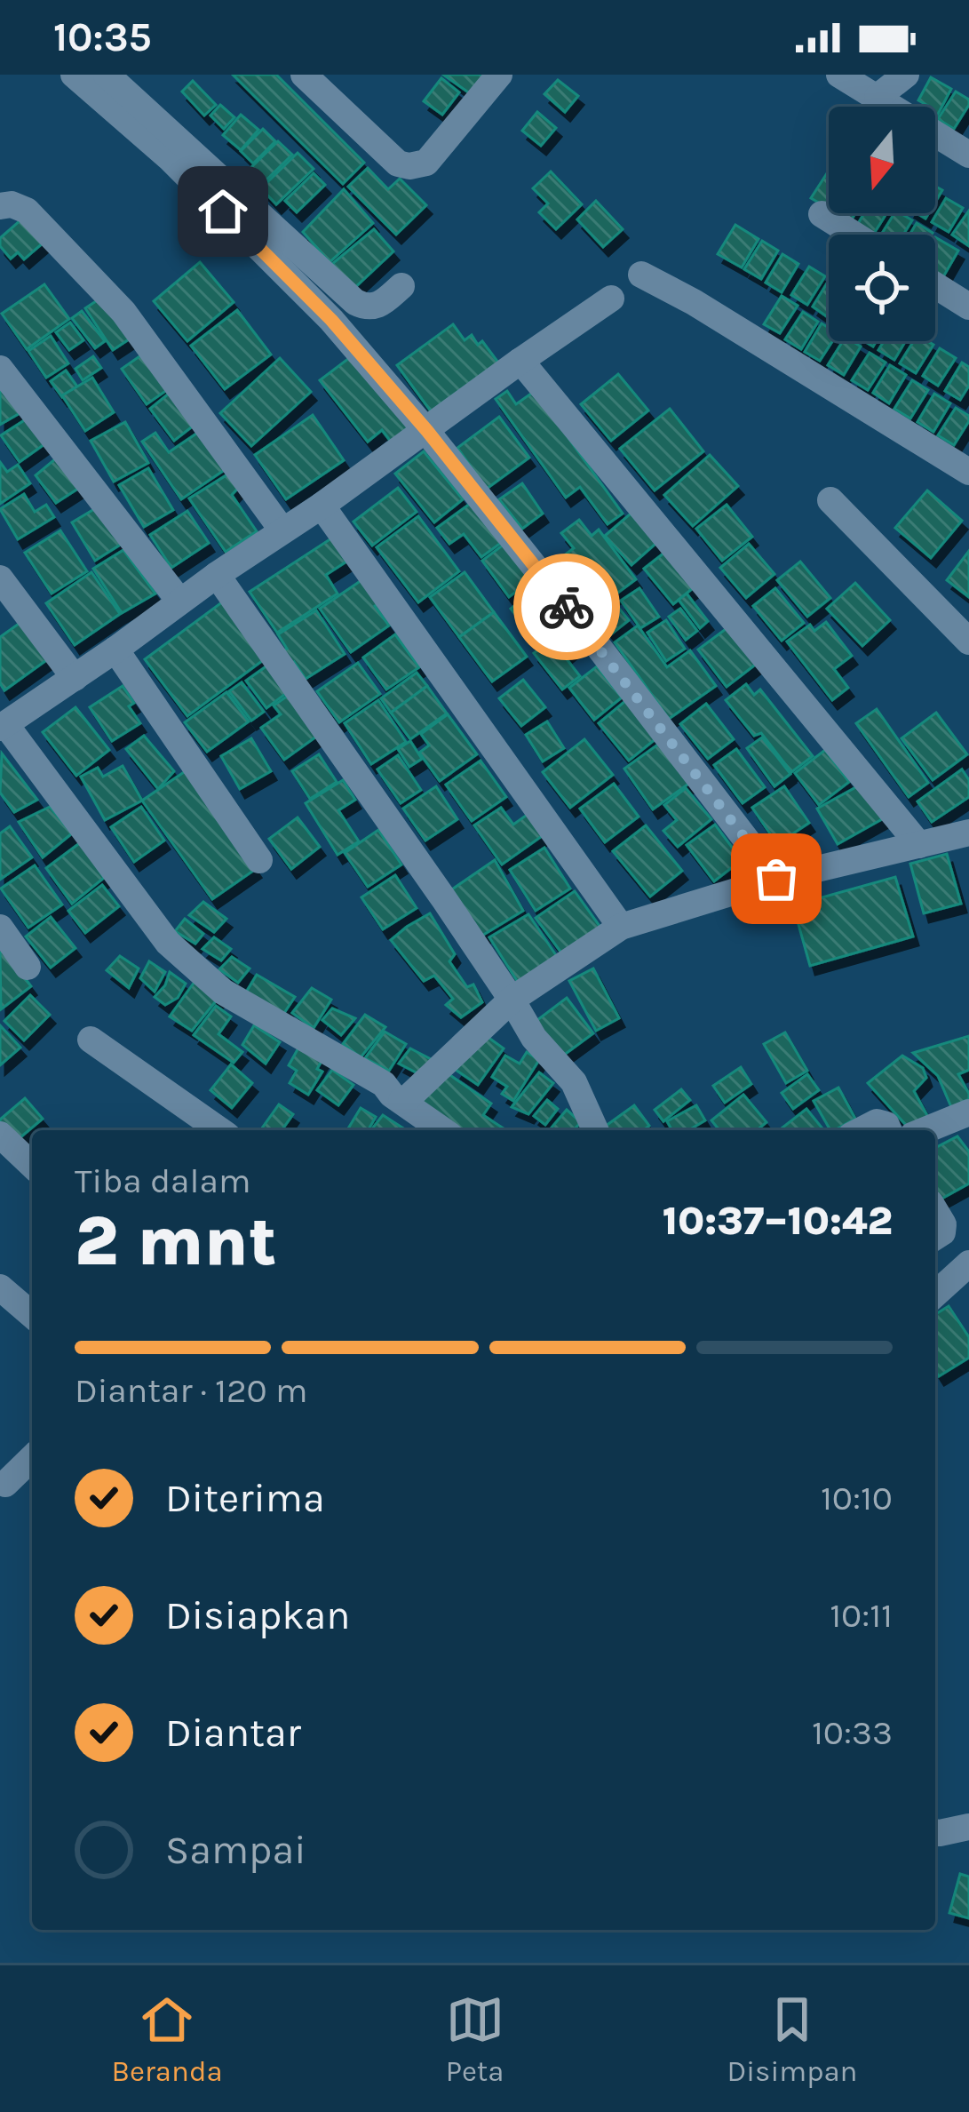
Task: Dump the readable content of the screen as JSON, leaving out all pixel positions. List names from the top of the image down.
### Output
{
  "north": "bottom",
  "page": {
    "status": "10:35",
    "heading": ["2 mnt", "Tiba dalam", "10:37–10:42"],
    "bar": "Diantar · 120 m",
    "list": [
      ["Diterima", "10:10"],
      ["Disiapkan", "10:11"],
      ["Diantar", "10:33"],
      "Sampai"
    ],
    "tabs": ["Beranda", "Peta", "Disimpan"]
  }
}
